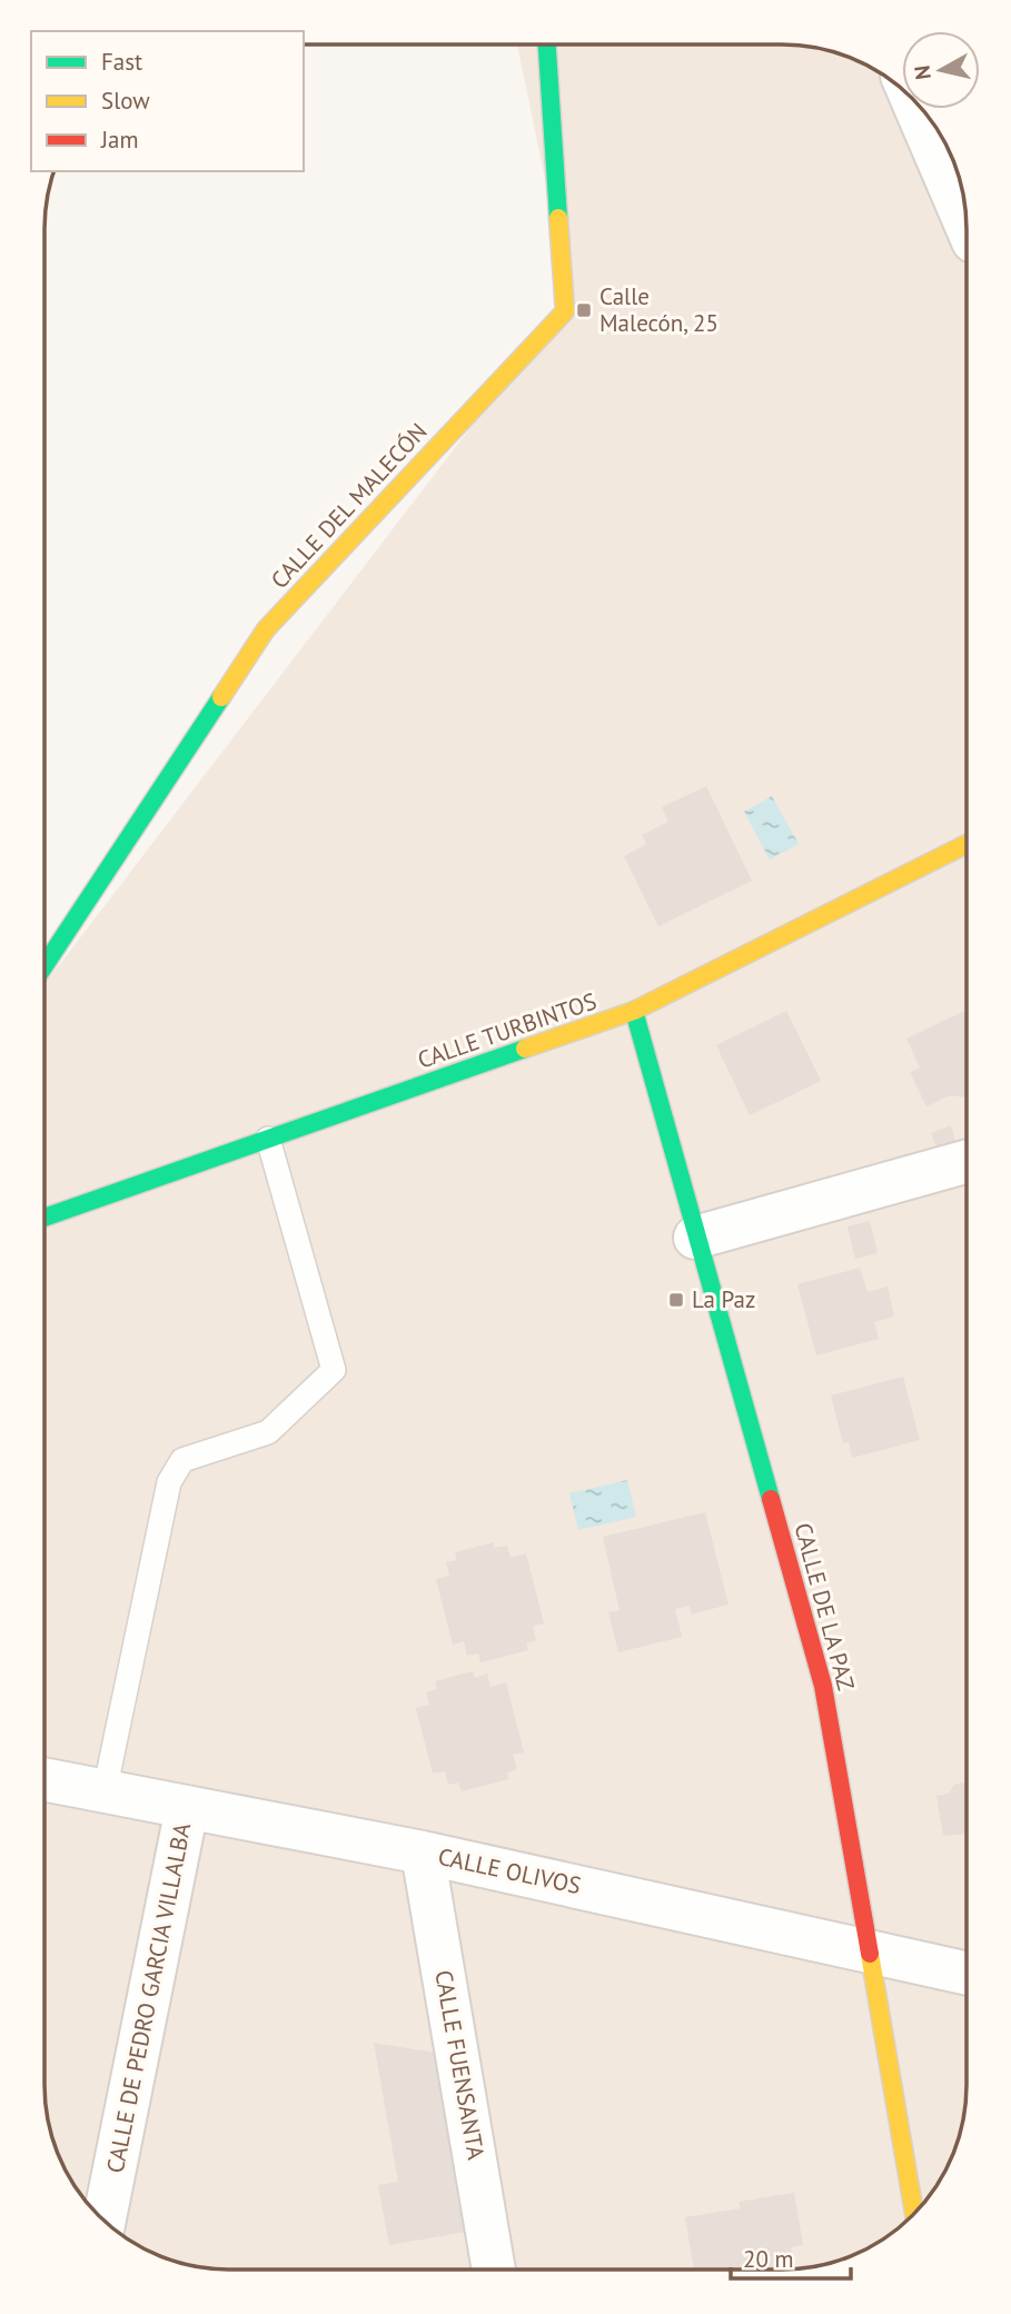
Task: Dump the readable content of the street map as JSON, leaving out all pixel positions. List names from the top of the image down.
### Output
{
  "streets": {
    "street": [
      "CALLE DEL MALECÓN",
      "CALLE TURBINTOS",
      "CALLE DE LA PAZ",
      "CALLE OLIVOS",
      "CALLE DE PEDRO GARCIA VILLALBA",
      "CALLE FUENSANTA"
    ]
  },
  "crossings": [
    ["CALLE TURBINTOS", "CALLE DE LA PAZ"],
    ["CALLE DE LA PAZ", "CALLE OLIVOS"],
    ["CALLE OLIVOS", "CALLE DE PEDRO GARCIA VILLALBA"],
    ["CALLE OLIVOS", "CALLE FUENSANTA"]
  ],
  "places": {
    "transit": ["Calle Malecón, 25", "La Paz"]
  },
  "legend": ["Fast", "Slow", "Jam"],
  "scale_bar": "20 m",
  "north": "left"
}
